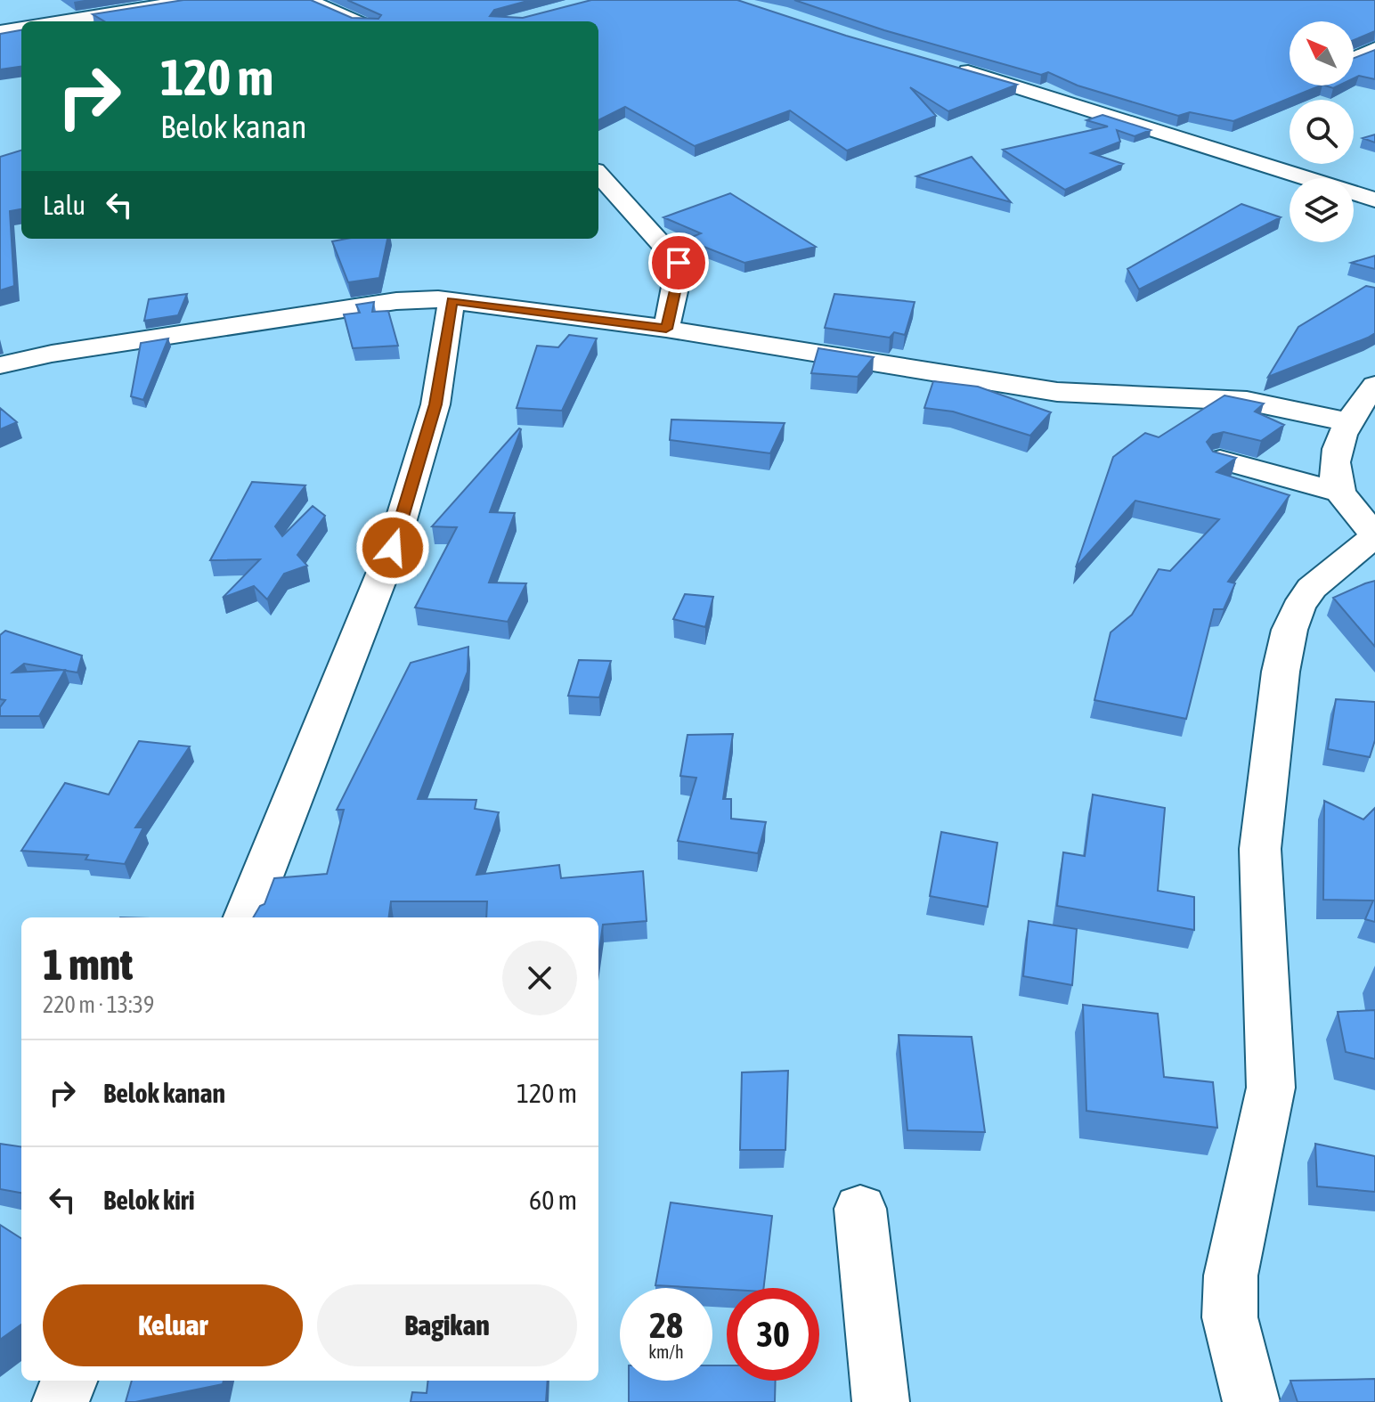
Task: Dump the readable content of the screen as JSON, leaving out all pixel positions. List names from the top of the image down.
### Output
{
  "north": "top left",
  "page": {
    "turn": ["120 m", "Belok kanan"],
    "then": "Lalu",
    "heading": ["1 mnt", "220 m · 13:39"],
    "list": [
      {
        "name": "Belok kanan",
        "value": "120 m"
      },
      {
        "name": "Belok kiri",
        "value": "60 m"
      }
    ],
    "buttons": ["Keluar", "Bagikan"],
    "speed": "28 km/h",
    "limit": "30"
  }
}
